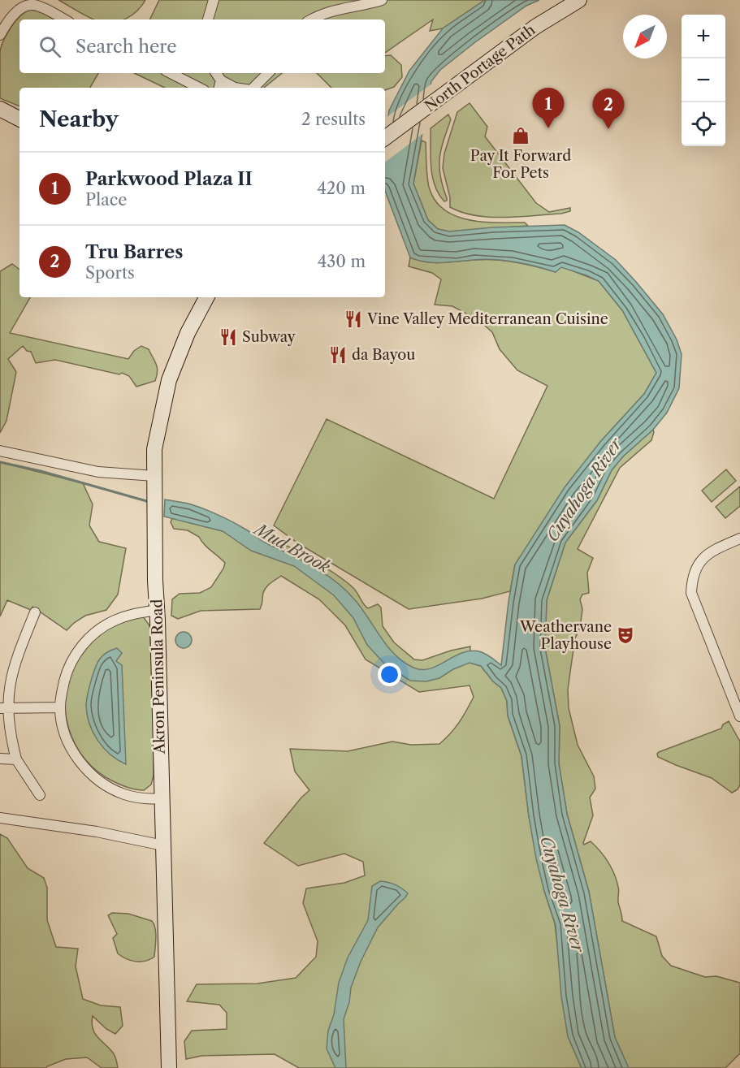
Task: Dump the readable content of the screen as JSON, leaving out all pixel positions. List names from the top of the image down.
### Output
{
  "streets": {
    "street": ["North Portage Path", "Akron Peninsula Road"]
  },
  "water": ["Cuyahoga River", "Mud Brook"],
  "places": {
    "shop": ["Pay It Forward For Pets"],
    "restaurant": ["Vine Valley Mediterranean Cuisine", "Subway", "da Bayou"],
    "theatre": ["Weathervane Playhouse"]
  },
  "north": "bottom left",
  "page": {
    "map_buttons": ["+", "−"],
    "search": "Search here",
    "pins": ["1", "2"],
    "heading": ["Nearby", "2 results"],
    "list": [
      {
        "mark": "1",
        "name": "Parkwood Plaza II",
        "note": "Place",
        "value": "420 m"
      },
      {
        "mark": "2",
        "name": "Tru Barres",
        "note": "Sports",
        "value": "430 m"
      }
    ]
  }
}
